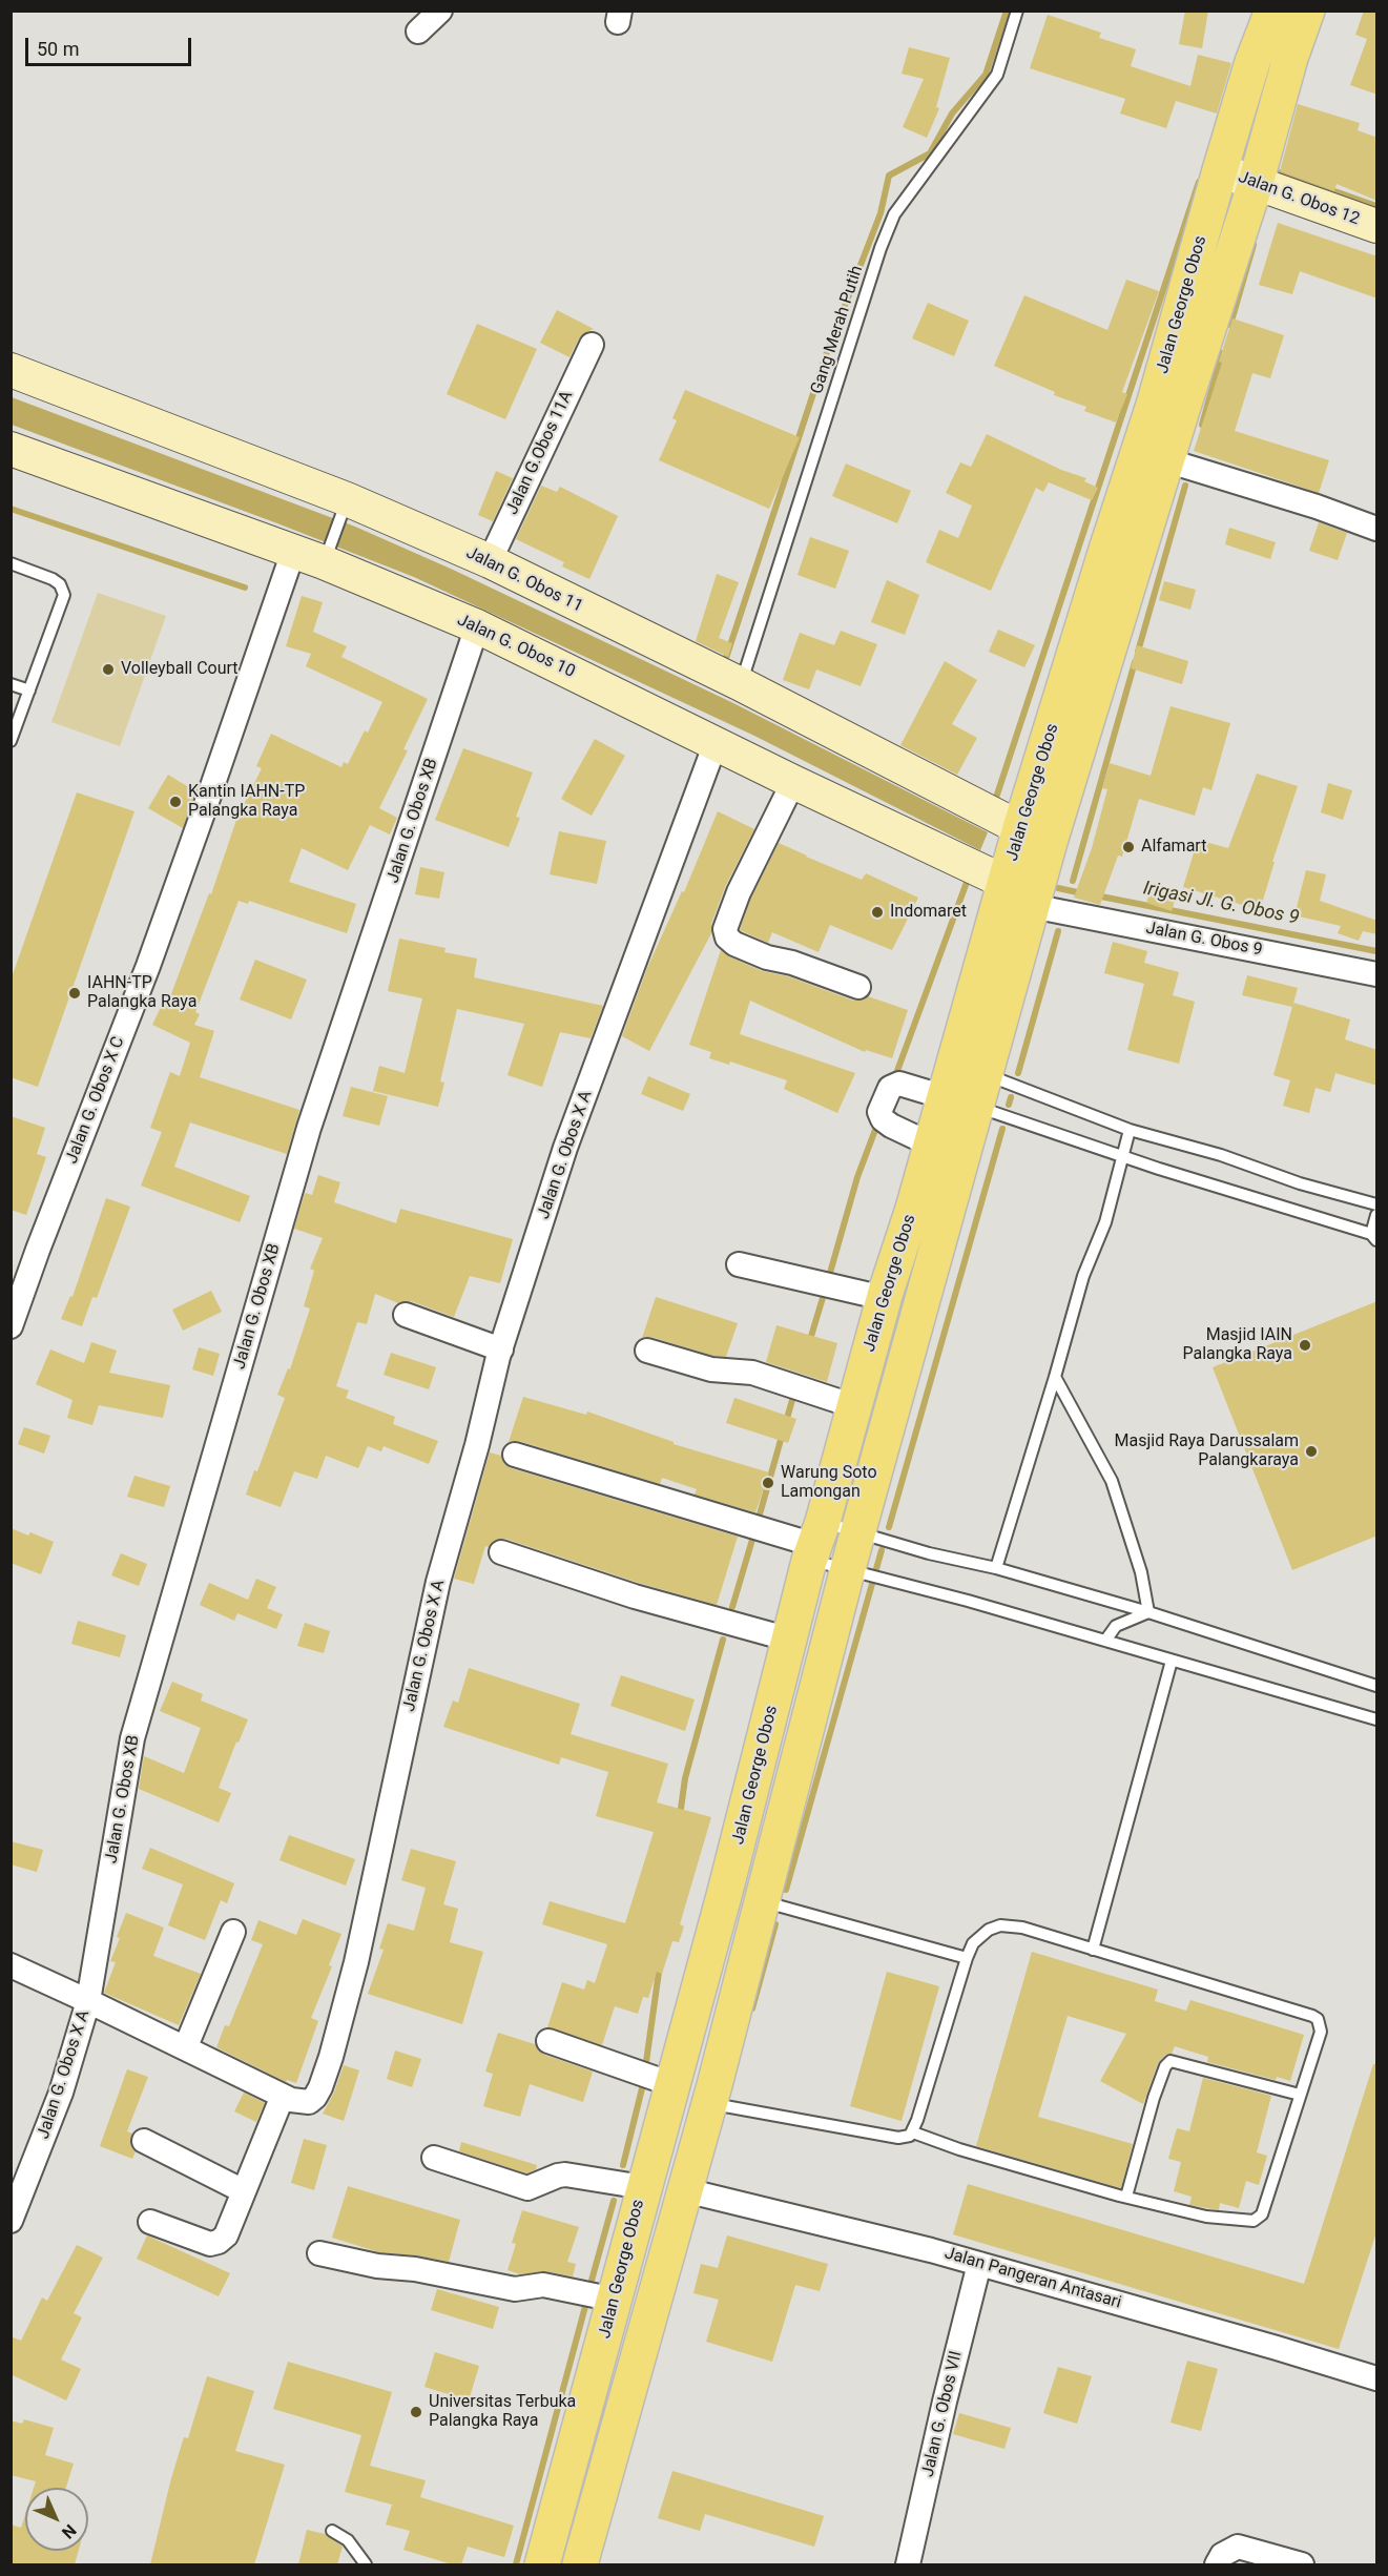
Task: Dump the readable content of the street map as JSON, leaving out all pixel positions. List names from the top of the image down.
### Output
{
  "streets": {
    "main road": ["Jalan George Obos"],
    "street": [
      "Jalan G. Obos 12",
      "Jalan G.Obos 11A",
      "Jalan G. Obos 11",
      "Jalan G. Obos 10",
      "Jalan G. Obos XB",
      "Jalan G. Obos 9",
      "Jalan G. Obos X C",
      "Jalan G. Obos X A",
      "Jalan Pangeran Antasari",
      "Jalan G. Obos VII"
    ],
    "lane": ["Gang Merah Putih"]
  },
  "crossings": [
    ["Jalan G. Obos 12", "Jalan George Obos"],
    ["Jalan George Obos", "Jalan G. Obos 11"],
    ["Jalan George Obos", "Jalan G. Obos 10"],
    ["Jalan George Obos", "Jalan G. Obos 9"],
    ["Jalan George Obos", "Jalan Pangeran Antasari"],
    ["Gang Merah Putih", "Jalan G. Obos 11"],
    ["Jalan G.Obos 11A", "Jalan G. Obos 11"],
    ["Jalan G. Obos 10", "Jalan G. Obos XB"],
    ["Jalan G. Obos 10", "Jalan G. Obos X C"],
    ["Jalan G. Obos 10", "Jalan G. Obos X A"],
    ["Jalan G. Obos XB", "Jalan G. Obos X A"],
    ["Jalan Pangeran Antasari", "Jalan G. Obos VII"]
  ],
  "water": ["Irigasi Jl. G. Obos 9"],
  "places": [
    "Volleyball Court",
    "Kantin IAHN-TP Palangka Raya",
    "Alfamart",
    "Indomaret",
    "IAHN-TP Palangka Raya",
    "Masjid IAIN Palangka Raya",
    "Masjid Raya Darussalam Palangkaraya",
    "Warung Soto Lamongan",
    "Universitas Terbuka Palangka Raya"
  ],
  "scale_bar": "50 m",
  "north": "bottom right"
}
